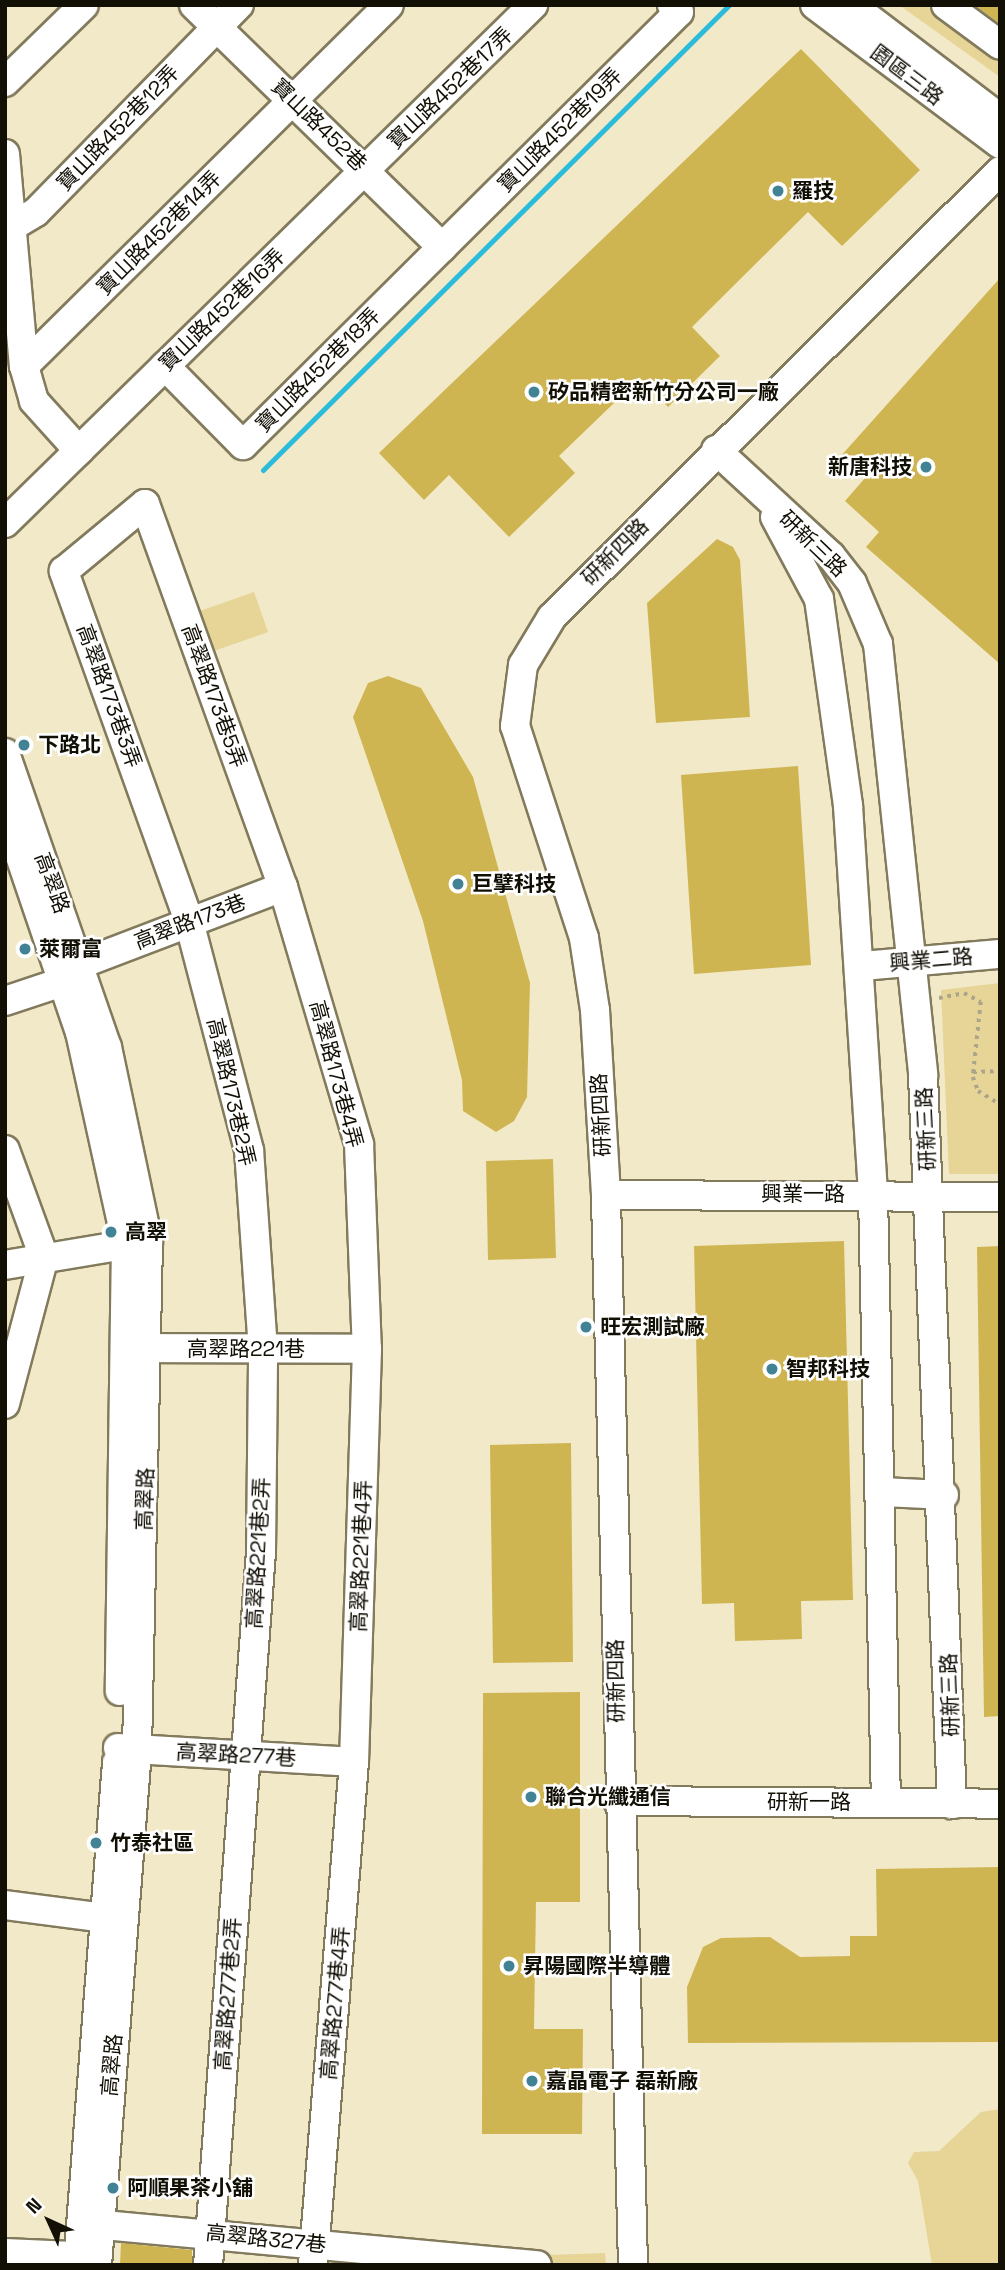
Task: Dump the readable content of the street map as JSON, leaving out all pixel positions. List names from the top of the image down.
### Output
{
  "streets": {
    "street": [
      "園區三路",
      "寶山路452巷17弄",
      "寶山路452巷",
      "寶山路452巷12弄",
      "寶山路452巷19弄",
      "寶山路452巷14弄",
      "寶山路452巷16弄",
      "寶山路452巷18弄",
      "研新三路",
      "研新四路",
      "高翠路173巷3弄",
      "高翠路173巷5弄",
      "高翠路",
      "高翠路173巷",
      "興業二路",
      "高翠路173巷4弄",
      "高翠路173巷2弄",
      "興業一路",
      "高翠路221巷",
      "高翠路221巷2弄",
      "高翠路221巷4弄",
      "高翠路277巷",
      "研新一路",
      "高翠路277巷2弄",
      "高翠路277巷4弄",
      "高翠路327巷"
    ]
  },
  "crossings": [
    ["寶山路452巷17弄", "寶山路452巷"],
    ["寶山路452巷17弄", "寶山路452巷16弄"],
    ["寶山路452巷", "寶山路452巷12弄"],
    ["寶山路452巷", "寶山路452巷19弄"],
    ["寶山路452巷", "寶山路452巷14弄"],
    ["寶山路452巷", "寶山路452巷16弄"],
    ["寶山路452巷", "寶山路452巷18弄"],
    ["寶山路452巷19弄", "寶山路452巷18弄"],
    ["寶山路452巷16弄", "寶山路452巷18弄"],
    ["研新三路", "研新四路"],
    ["研新三路", "興業二路"],
    ["研新三路", "興業一路"],
    ["研新三路", "研新一路"],
    ["研新四路", "興業一路"],
    ["研新四路", "研新一路"],
    ["高翠路173巷3弄", "高翠路173巷5弄"],
    ["高翠路173巷3弄", "高翠路173巷"],
    ["高翠路173巷3弄", "高翠路173巷2弄"],
    ["高翠路173巷5弄", "高翠路173巷"],
    ["高翠路173巷5弄", "高翠路173巷4弄"],
    ["高翠路", "高翠路173巷"],
    ["高翠路", "高翠路221巷"],
    ["高翠路", "高翠路277巷"],
    ["高翠路", "高翠路327巷"],
    ["高翠路173巷", "高翠路173巷4弄"],
    ["高翠路173巷", "高翠路173巷2弄"],
    ["高翠路173巷4弄", "高翠路221巷"],
    ["高翠路173巷4弄", "高翠路221巷4弄"],
    ["高翠路173巷2弄", "高翠路221巷"],
    ["高翠路173巷2弄", "高翠路221巷2弄"],
    ["高翠路221巷", "高翠路221巷2弄"],
    ["高翠路221巷", "高翠路221巷4弄"],
    ["高翠路221巷2弄", "高翠路277巷"],
    ["高翠路221巷2弄", "高翠路277巷2弄"],
    ["高翠路221巷4弄", "高翠路277巷"],
    ["高翠路221巷4弄", "高翠路277巷4弄"],
    ["高翠路277巷", "高翠路277巷2弄"],
    ["高翠路277巷", "高翠路277巷4弄"],
    ["高翠路277巷2弄", "高翠路327巷"],
    ["高翠路277巷4弄", "高翠路327巷"]
  ],
  "places": [
    "羅技",
    "矽品精密新竹分公司一廠",
    "新唐科技",
    "下路北",
    "巨擘科技",
    "萊爾富",
    "高翠",
    "旺宏測試廠",
    "智邦科技",
    "聯合光纖通信",
    "竹泰社區",
    "昇陽國際半導體",
    "嘉晶電子 磊新廠",
    "阿順果茶小舖"
  ],
  "north": "top left"
}
